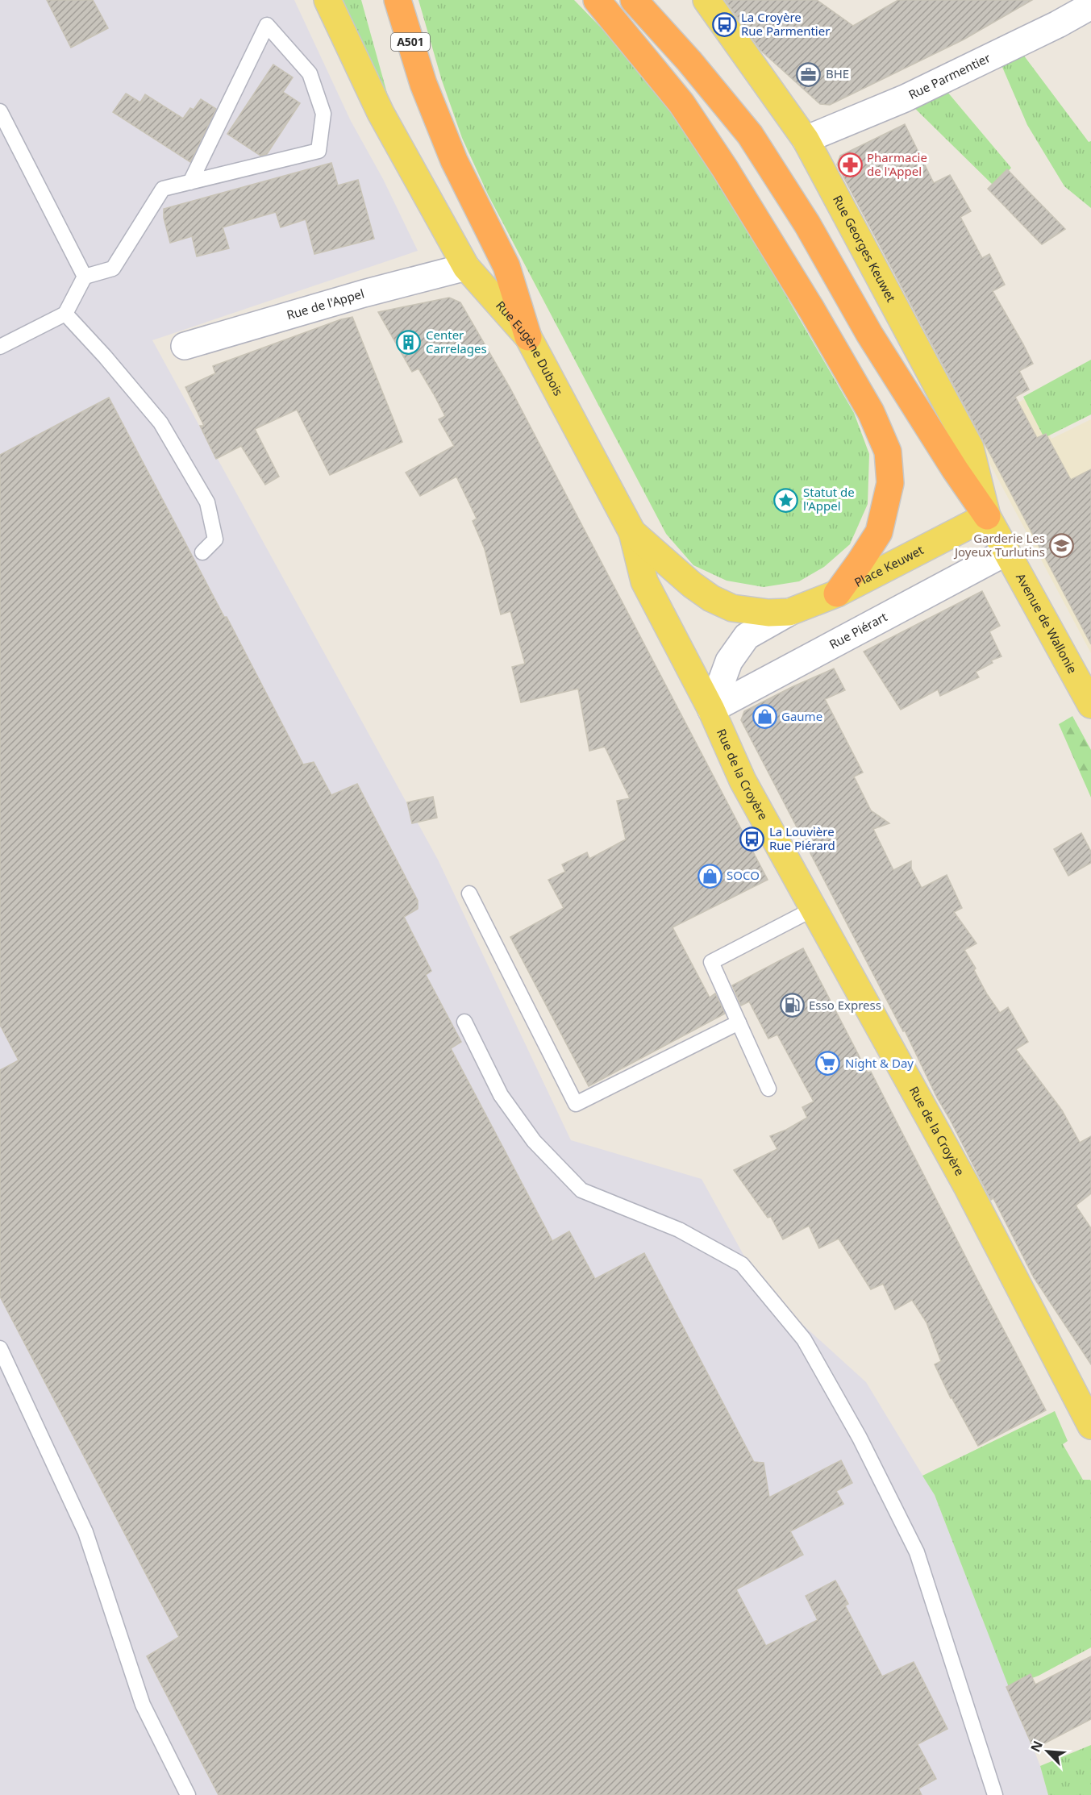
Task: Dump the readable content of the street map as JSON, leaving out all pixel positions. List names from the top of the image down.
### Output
{
  "streets": {
    "highway": ["A501"],
    "main road": [
      "Rue Georges Keuwet",
      "Rue Eugène Dubois",
      "Place Keuwet",
      "Avenue de Wallonie",
      "Rue de la Croyère"
    ],
    "street": ["Rue Parmentier", "Rue de l'Appel", "Rue Piérart"]
  },
  "crossings": [
    ["A501", "Rue Eugène Dubois"],
    ["Rue Parmentier", "Rue Georges Keuwet"],
    ["Rue Georges Keuwet", "Place Keuwet"],
    ["Rue Georges Keuwet", "Avenue de Wallonie"],
    ["Rue de l'Appel", "Rue Eugène Dubois"],
    ["Rue Eugène Dubois", "Place Keuwet"],
    ["Rue Eugène Dubois", "Rue Piérart"],
    ["Rue Eugène Dubois", "Rue de la Croyère"],
    ["Place Keuwet", "Avenue de Wallonie"],
    ["Place Keuwet", "Rue Piérart"],
    ["Place Keuwet", "Rue de la Croyère"],
    ["Avenue de Wallonie", "Rue Piérart"],
    ["Rue Piérart", "Rue de la Croyère"]
  ],
  "places": {
    "bus stop": ["La Croyère Rue Parmentier", "La Louvière Rue Piérard"],
    "office": ["BHE"],
    "pharmacy": ["Pharmacie de l'Appel"],
    "building": ["Center Carrelages"],
    "place": ["Statut de l'Appel"],
    "school or university": ["Garderie Les Joyeux Turlutins"],
    "shop": ["Gaume", "SOCO"],
    "fuel station": ["Esso Express"],
    "supermarket": ["Night & Day"]
  },
  "north": "top left"
}
